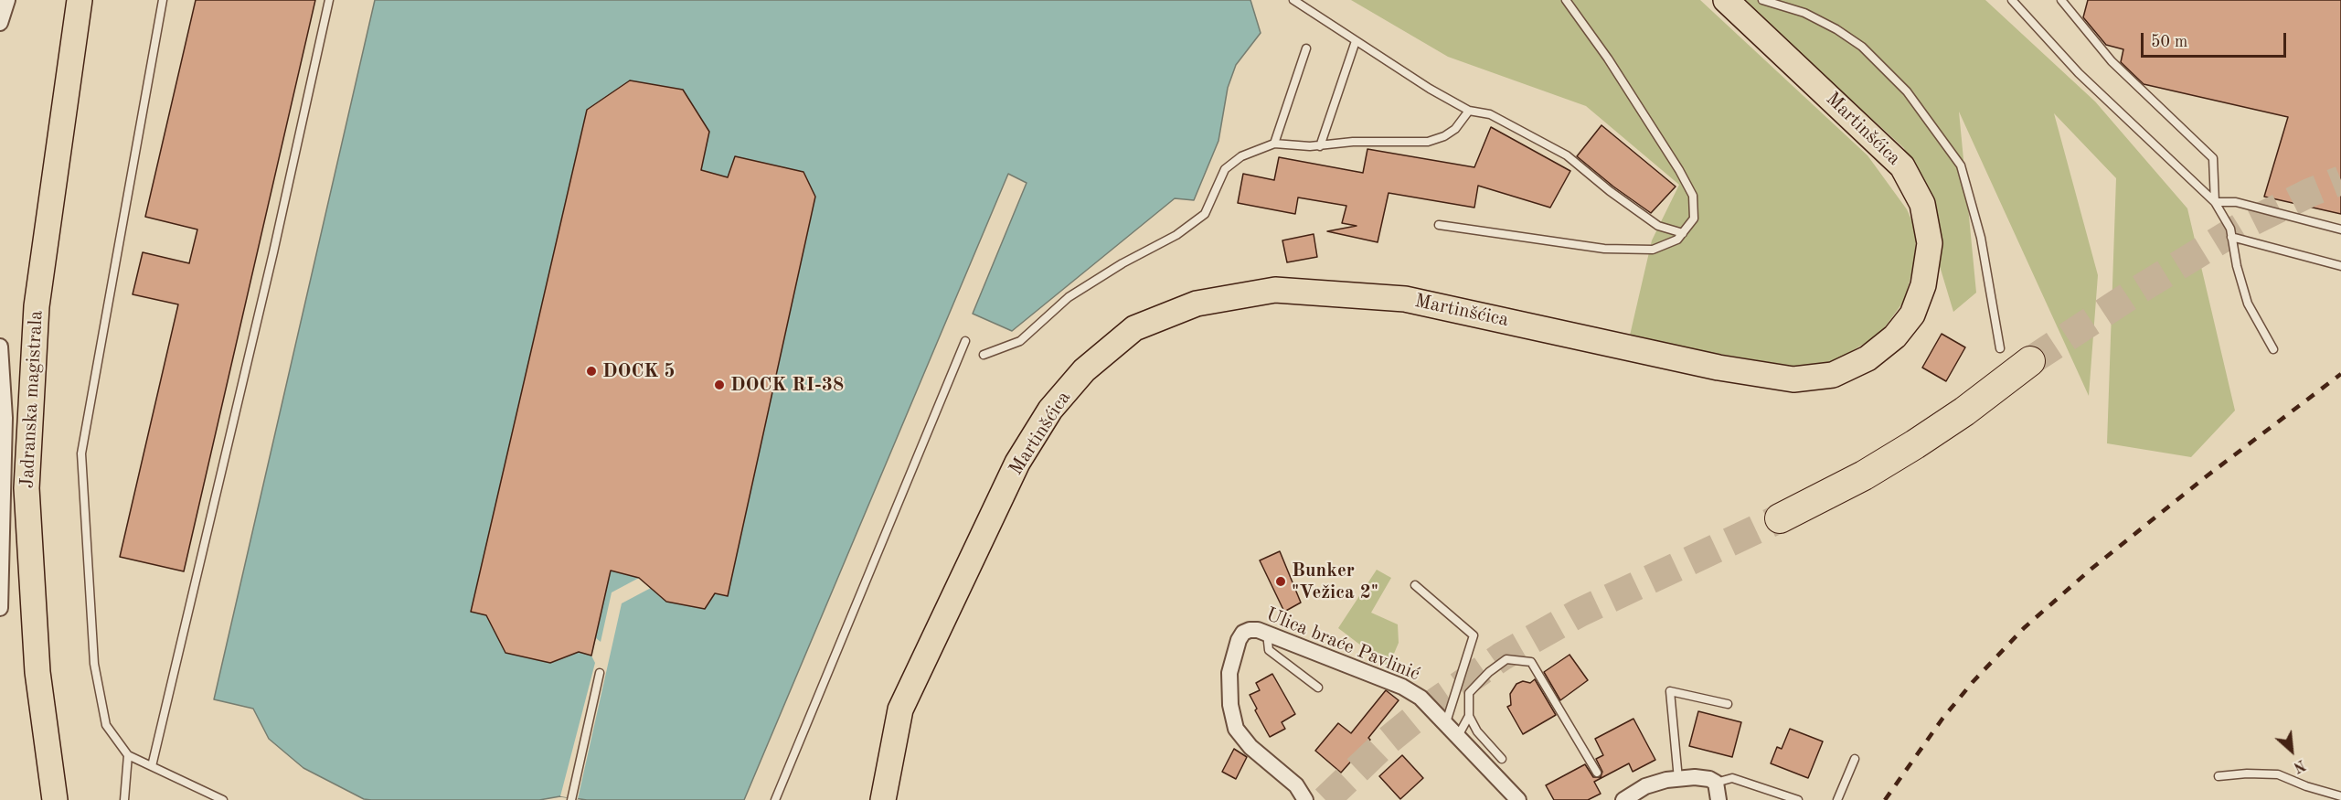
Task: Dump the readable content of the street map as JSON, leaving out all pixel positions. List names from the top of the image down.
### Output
{
  "streets": {
    "main road": ["Martinšćica", "Jadranska magistrala"],
    "street": ["Ulica braće Pavlinić"]
  },
  "places": ["DOCK 5", "DOCK RI-38", "Bunker \"Vežica 2\""],
  "scale_bar": "50 m",
  "north": "bottom right"
}
